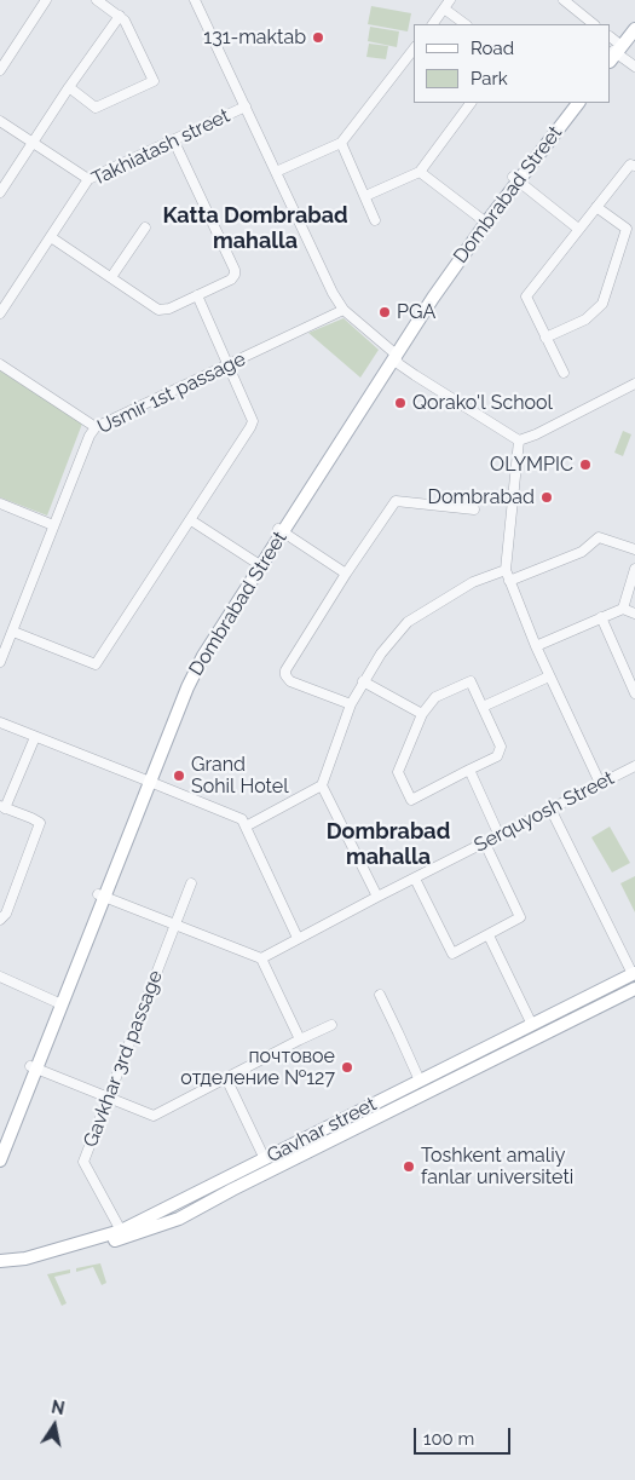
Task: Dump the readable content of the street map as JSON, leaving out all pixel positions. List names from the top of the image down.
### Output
{
  "streets": {
    "main road": ["Dombrabad Street", "Gavhar street"],
    "street": [
      "Takhiatash street",
      "Usmir 1st passage",
      "Serquyosh Street",
      "Gavkhar 3rd passage"
    ]
  },
  "crossings": [
    ["Gavkhar 3rd passage", "Gavhar street"]
  ],
  "districts": ["Katta Dombrabad mahalla", "Dombrabad mahalla"],
  "places": [
    "131-maktab",
    "PGA",
    "Qorako'l School",
    "OLYMPIC",
    "Dombrabad",
    "Grand Sohil Hotel",
    "почтовое отделение №127",
    "Toshkent amaliy fanlar universiteti"
  ],
  "legend": ["Road", "Park"],
  "scale_bar": "100 m",
  "north": "top"
}
